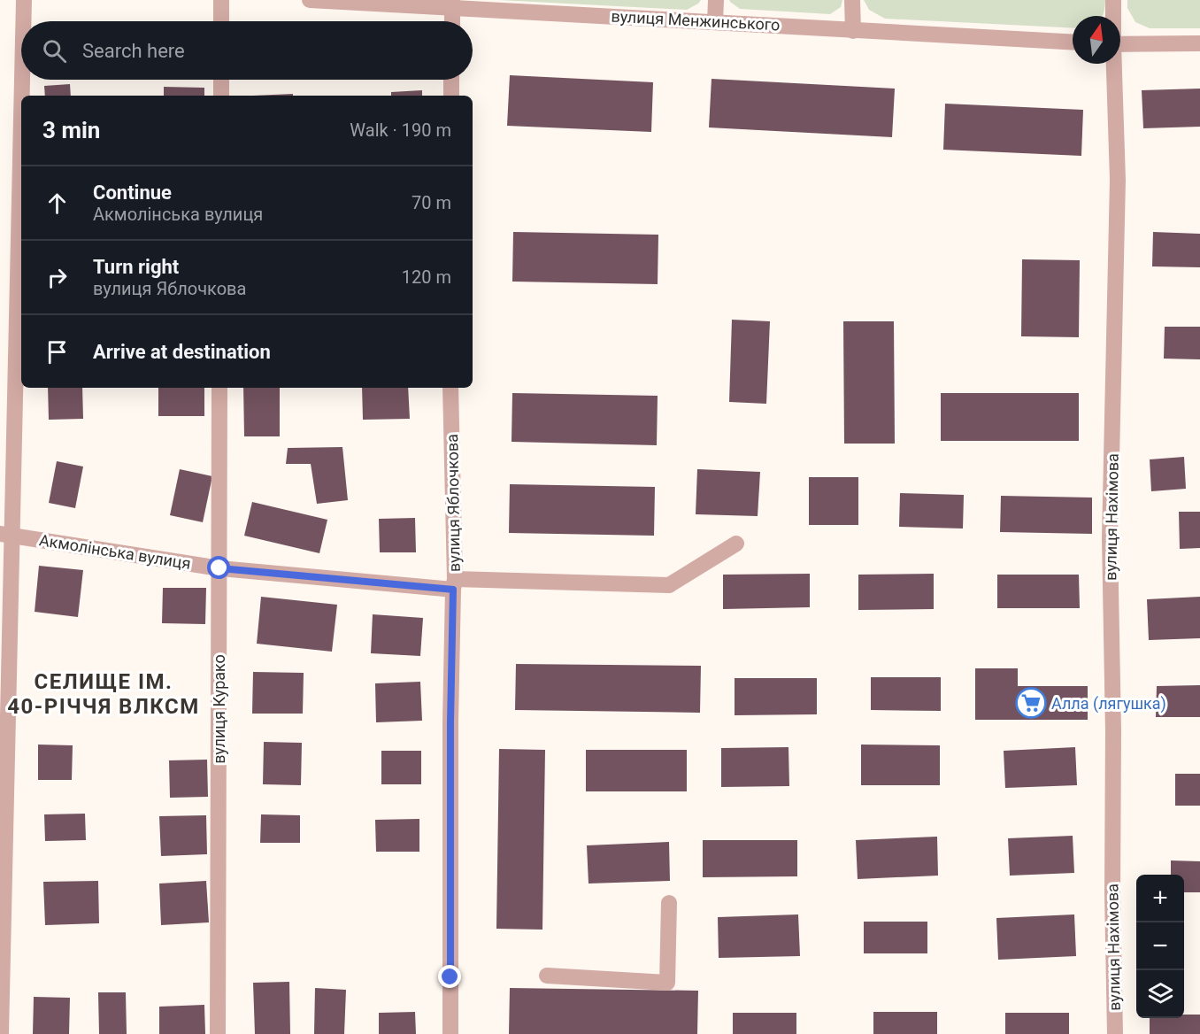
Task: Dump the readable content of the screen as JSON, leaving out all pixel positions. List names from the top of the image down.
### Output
{
  "streets": {
    "street": [
      "вулиця Менжинського",
      "вулиця Яблочкова",
      "вулиця Нахімова",
      "Акмолінська вулиця",
      "вулиця Курако"
    ]
  },
  "crossings": [
    ["вулиця Яблочкова", "Акмолінська вулиця"],
    ["Акмолінська вулиця", "вулиця Курако"]
  ],
  "districts": ["СЕЛИЩЕ ІМ. 40-РІЧЧЯ ВЛКСМ"],
  "places": {
    "supermarket": ["Алла (лягушка)"]
  },
  "north": "top",
  "page": {
    "search": "Search here",
    "heading": ["3 min", "Walk · 190 m"],
    "list": [
      ["Continue", "Акмолінська вулиця", "70 m"],
      ["Turn right", "вулиця Яблочкова", "120 m"],
      "Arrive at destination"
    ],
    "map_buttons": ["+", "−"]
  }
}
